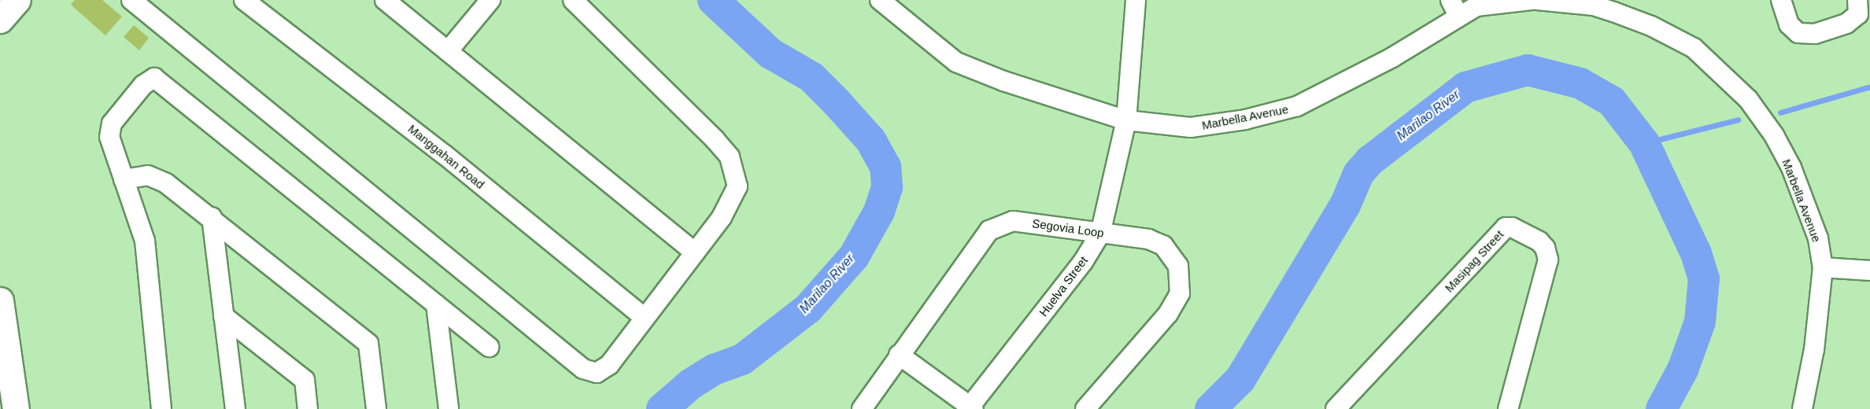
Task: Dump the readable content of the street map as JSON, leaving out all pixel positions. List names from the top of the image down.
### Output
{
  "streets": {
    "street": [
      "Marbella Avenue",
      "Manggahan Road",
      "Segovia Loop",
      "Masipag Street",
      "Huelva Street"
    ]
  },
  "crossings": [
    ["Marbella Avenue", "Huelva Street"],
    ["Segovia Loop", "Huelva Street"]
  ],
  "water": ["Marilao River"]
}
